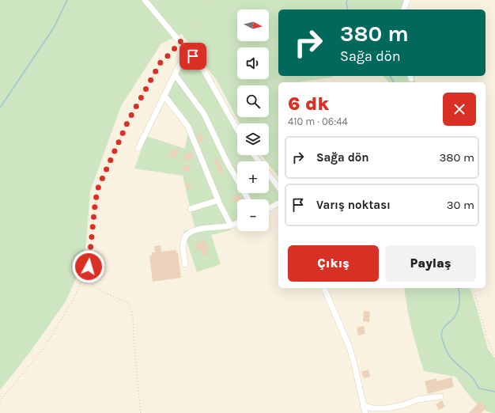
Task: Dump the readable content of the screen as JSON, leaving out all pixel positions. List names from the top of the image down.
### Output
{
  "north": "right",
  "page": {
    "map_buttons": ["+", "−"],
    "turn": ["380 m", "Sağa dön"],
    "heading": ["6 dk", "410 m · 06:44"],
    "list": [
      {
        "name": "Sağa dön",
        "value": "380 m"
      },
      {
        "name": "Varış noktası",
        "value": "30 m"
      }
    ],
    "buttons": ["Çıkış", "Paylaş"]
  }
}
